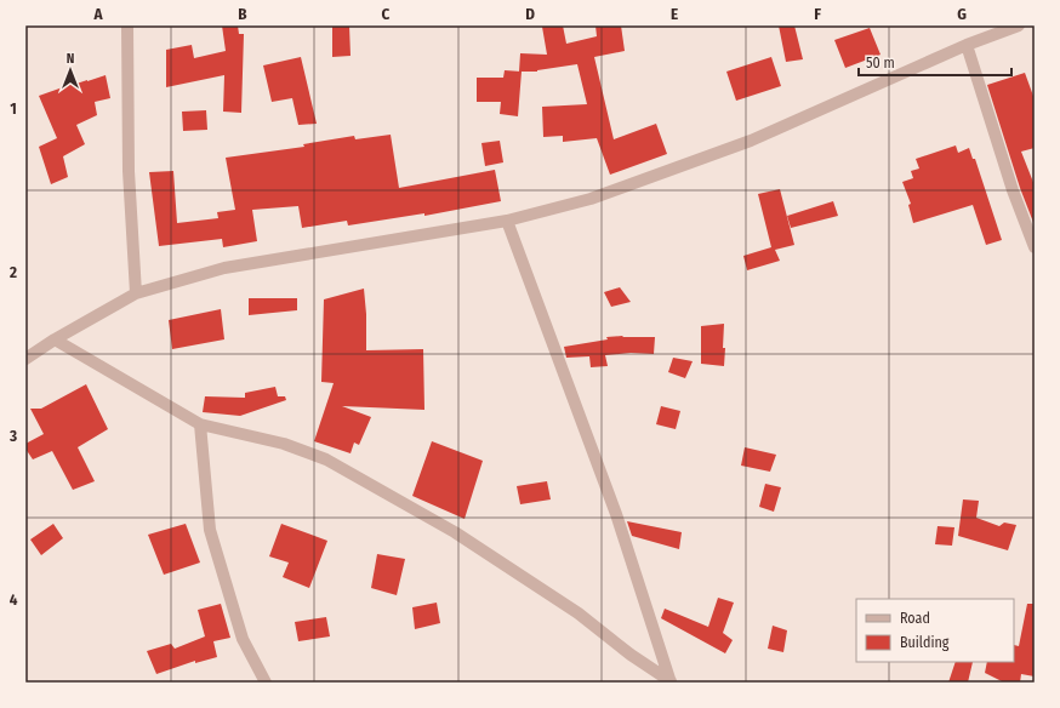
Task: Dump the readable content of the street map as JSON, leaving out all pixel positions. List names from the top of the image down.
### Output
{
  "legend": ["Road", "Building"],
  "scale_bar": "50 m",
  "north": "top",
  "grid": {
    "columns": [
      "A",
      "B",
      "C",
      "D",
      "E",
      "F",
      "G"
    ],
    "rows": [
      "1",
      "2",
      "3",
      "4"
    ]
  }
}
